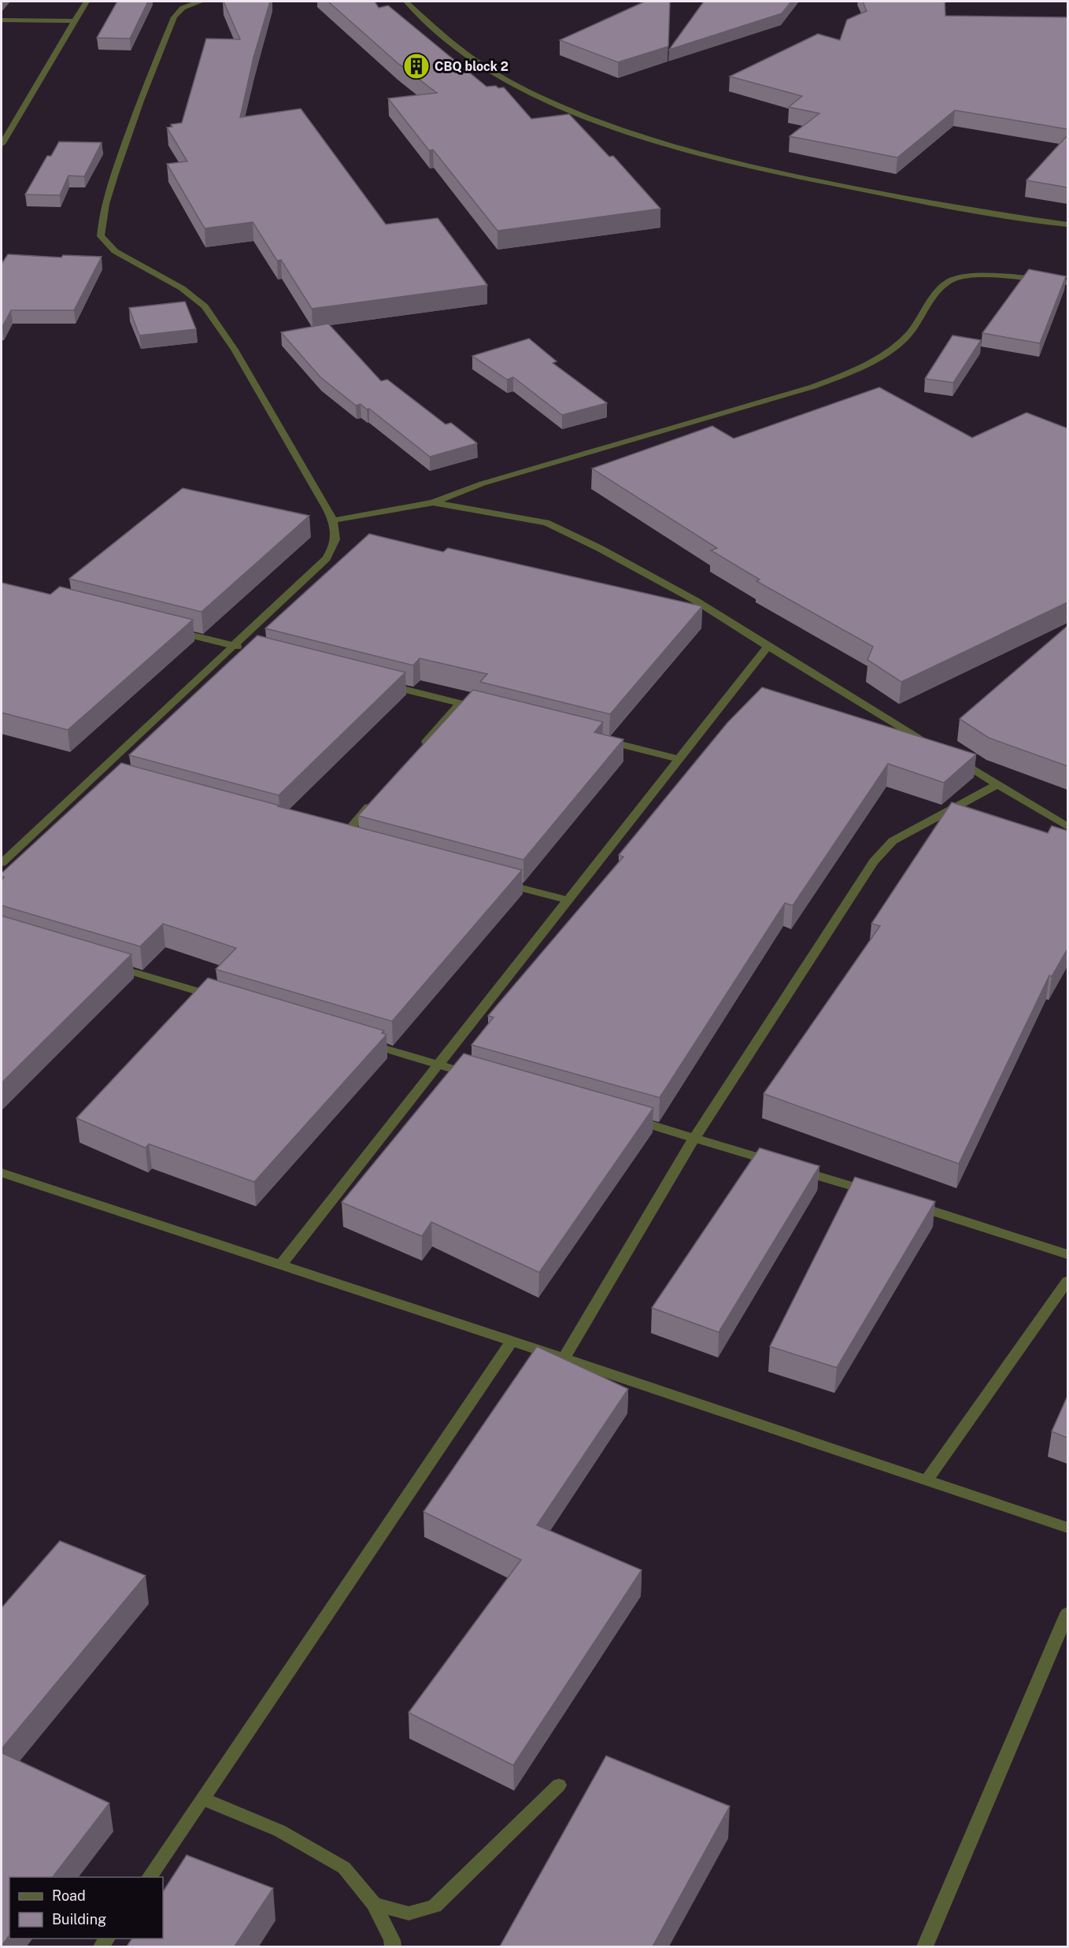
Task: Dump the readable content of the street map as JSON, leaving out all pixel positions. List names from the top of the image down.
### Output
{
  "places": {
    "building": ["CBQ block 2"]
  },
  "legend": ["Road", "Building"]
}
